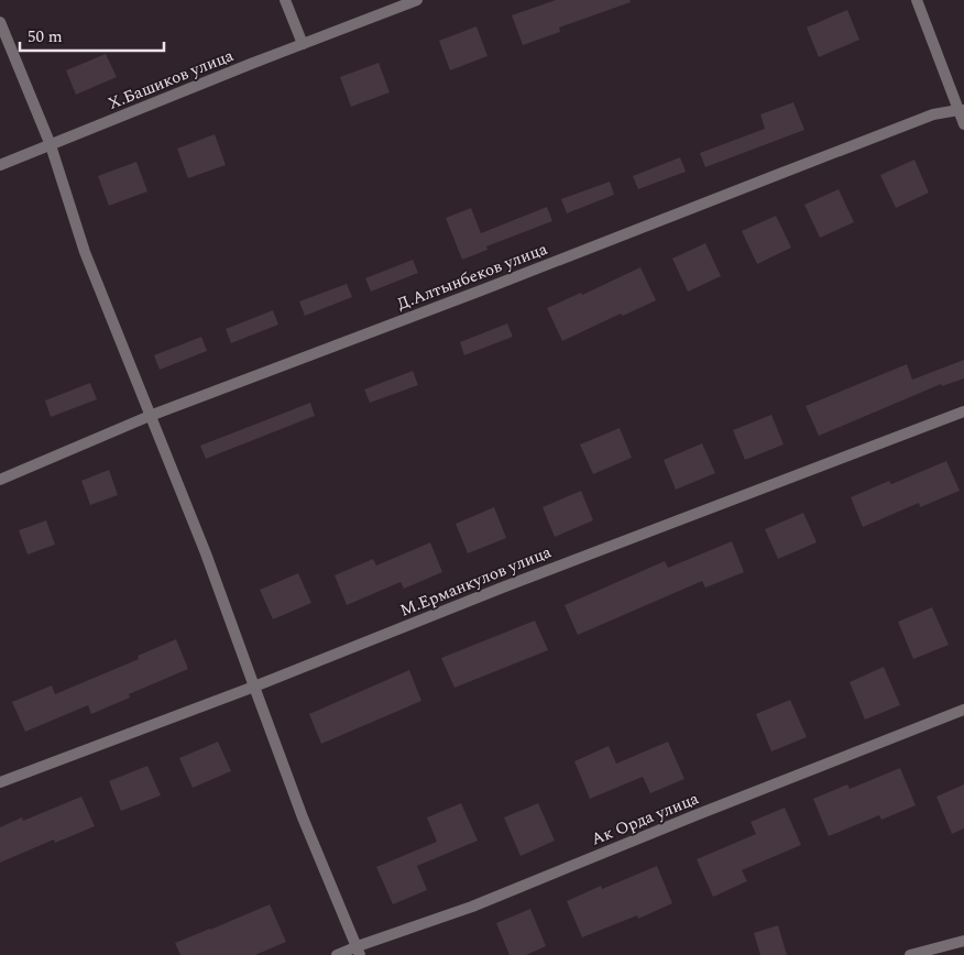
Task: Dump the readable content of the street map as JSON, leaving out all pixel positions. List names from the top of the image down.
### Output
{
  "streets": {
    "street": [
      "Х.Башиков улица",
      "Д.Алтынбеков улица",
      "М.Ерманкулов улица",
      "Ак Орда улица"
    ]
  },
  "scale_bar": "50 m"
}
